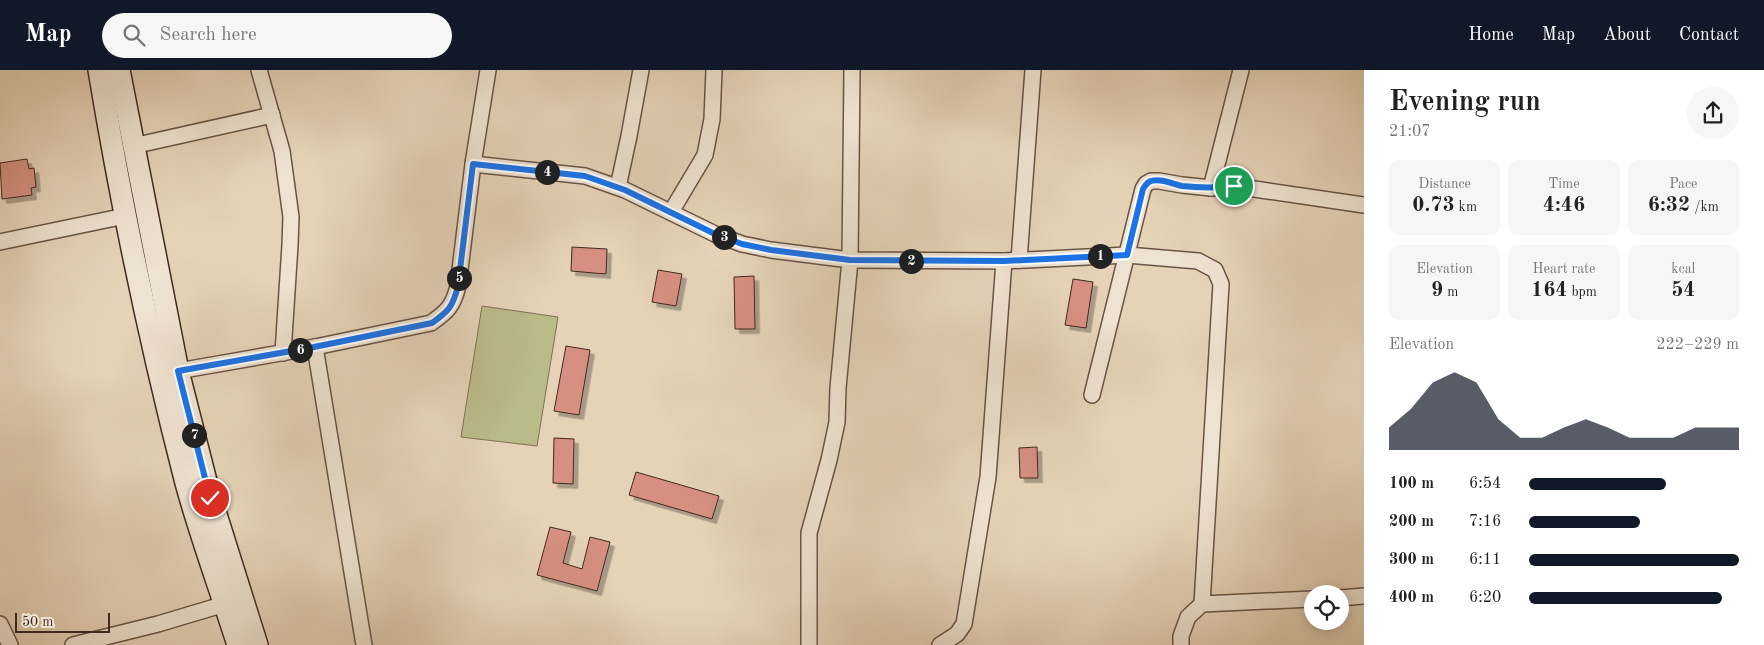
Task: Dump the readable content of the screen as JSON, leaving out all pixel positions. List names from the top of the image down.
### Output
{
  "scale_bar": "50 m",
  "page": {
    "header": "Map",
    "search": "Search here",
    "nav": [
      "Home",
      "Map",
      "About",
      "Contact"
    ],
    "heading": ["Evening run", "21:07"],
    "stats": [
      ["Distance", "0.73 km"],
      ["Time", "4:46"],
      ["Pace", "6:32 /km"],
      ["Elevation", "9 m"],
      ["Heart rate", "164 bpm"],
      ["kcal", "54"]
    ],
    "pins": [
      "4",
      "3",
      "1",
      "2",
      "5",
      "6",
      "7"
    ],
    "chart": ["Elevation", "222–229 m"],
    "list": [
      {
        "name": "100 m",
        "note": "6:54"
      },
      {
        "name": "200 m",
        "note": "7:16"
      },
      {
        "name": "300 m",
        "note": "6:11"
      },
      {
        "name": "400 m",
        "note": "6:20"
      }
    ],
    "scale": "50 m"
  }
}
